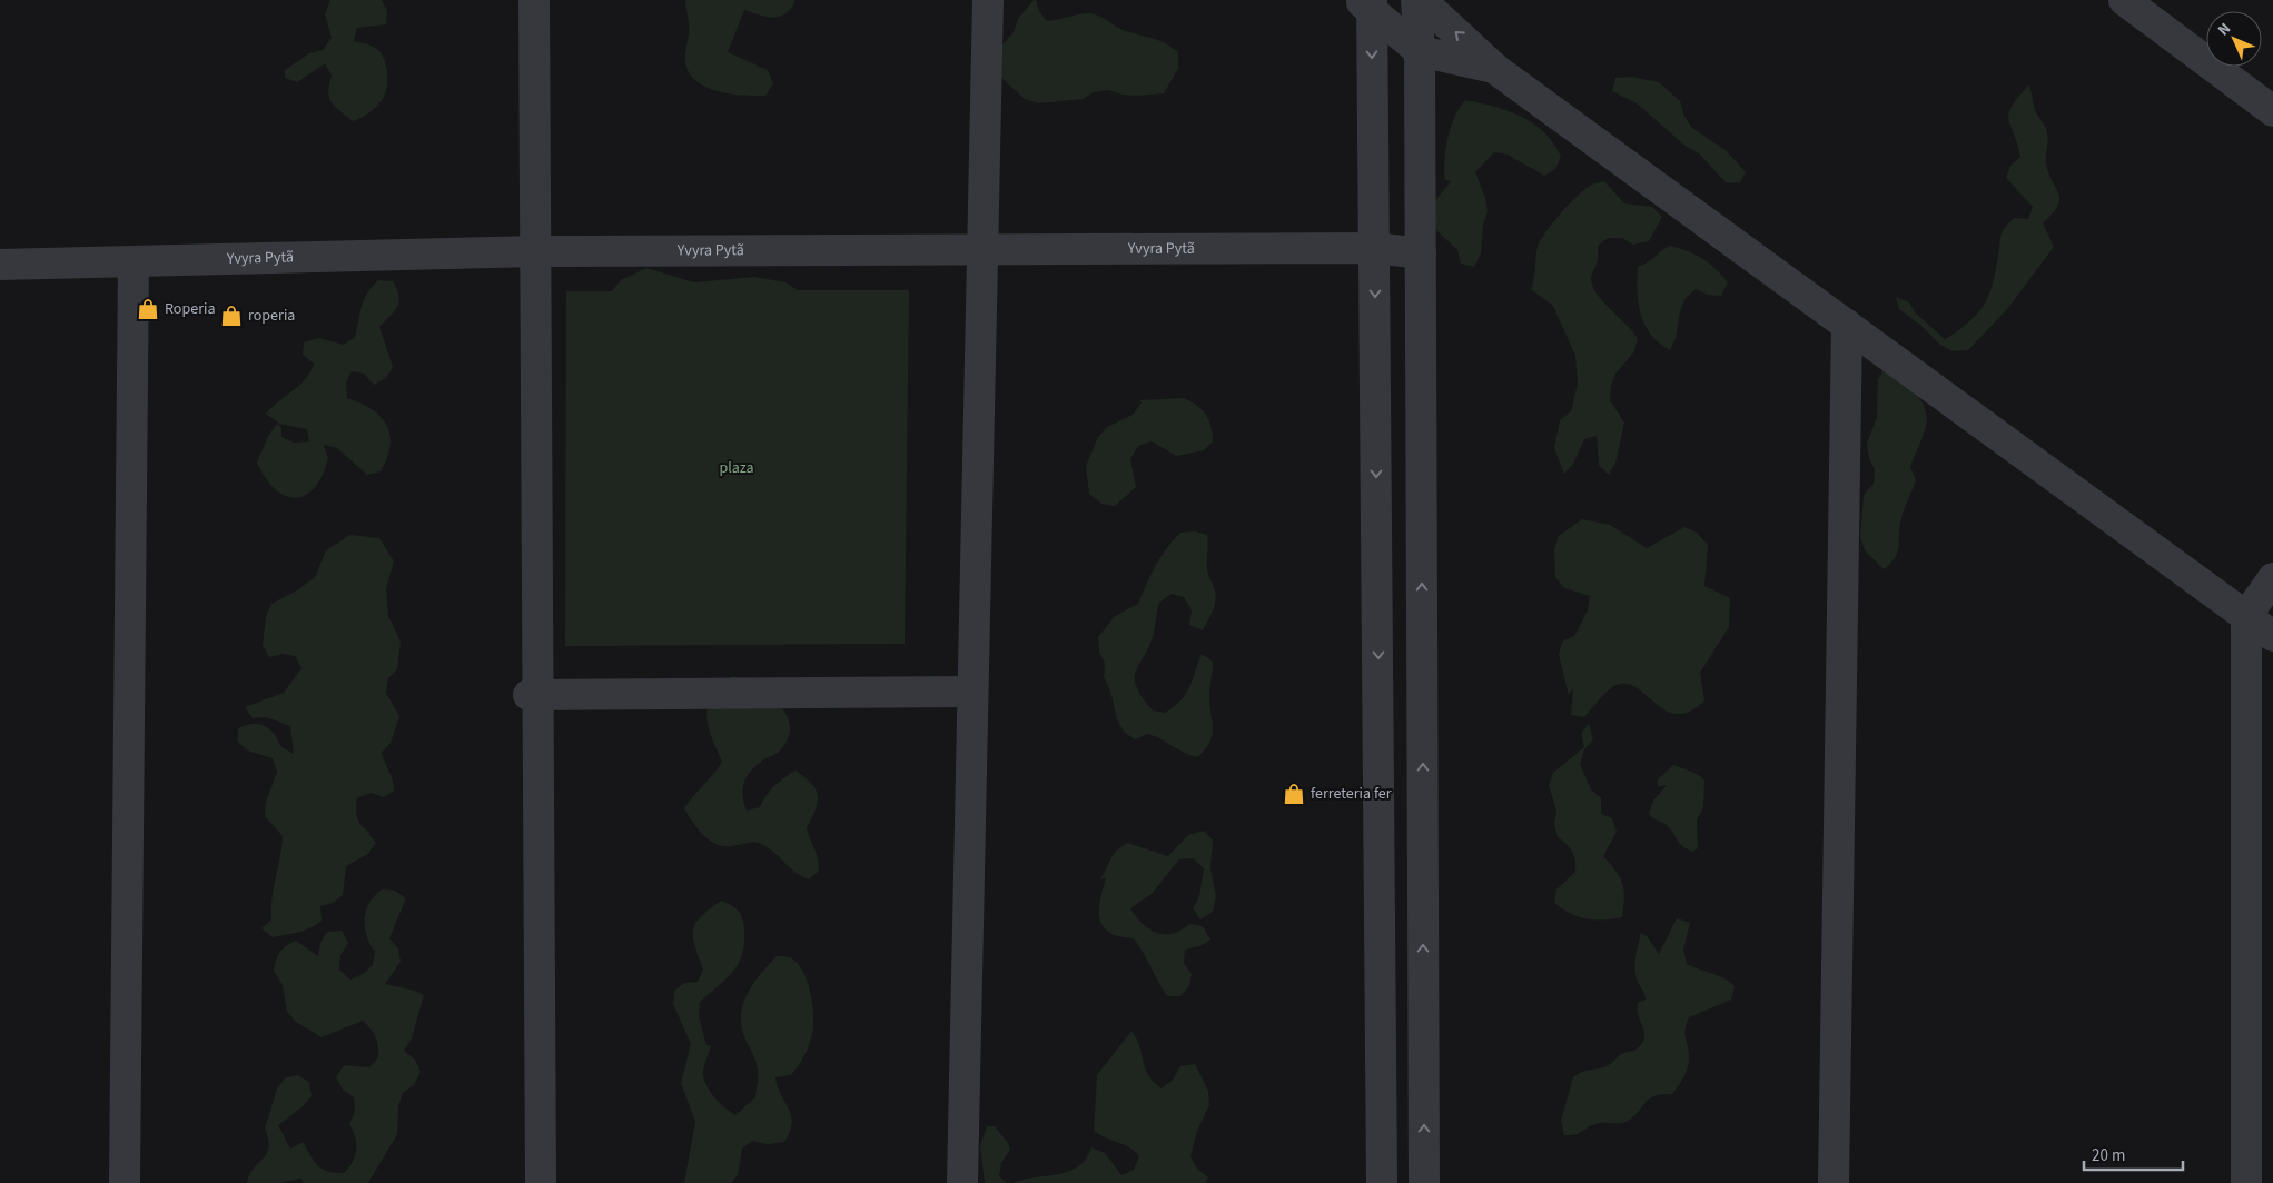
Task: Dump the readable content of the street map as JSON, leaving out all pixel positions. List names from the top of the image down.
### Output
{
  "streets": {
    "street": ["Yvyra Pytã"]
  },
  "parks": ["plaza"],
  "places": {
    "shop": ["Roperia", "roperia", "ferreteria fer"]
  },
  "scale_bar": "20 m",
  "north": "top left"
}
